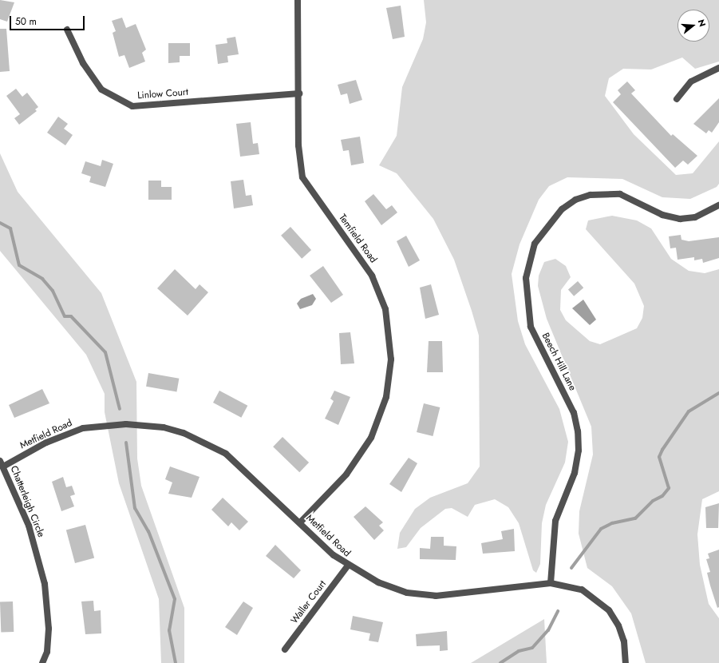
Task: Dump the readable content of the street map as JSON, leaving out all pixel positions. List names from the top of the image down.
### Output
{
  "streets": {
    "street": [
      "Linlow Court",
      "Temfield Road",
      "Beech Hill Lane",
      "Metfield Road",
      "Chatterleigh Circle",
      "Waller Court"
    ]
  },
  "crossings": [
    ["Linlow Court", "Temfield Road"],
    ["Temfield Road", "Metfield Road"],
    ["Beech Hill Lane", "Metfield Road"],
    ["Metfield Road", "Chatterleigh Circle"],
    ["Metfield Road", "Waller Court"]
  ],
  "scale_bar": "50 m",
  "north": "right"
}
